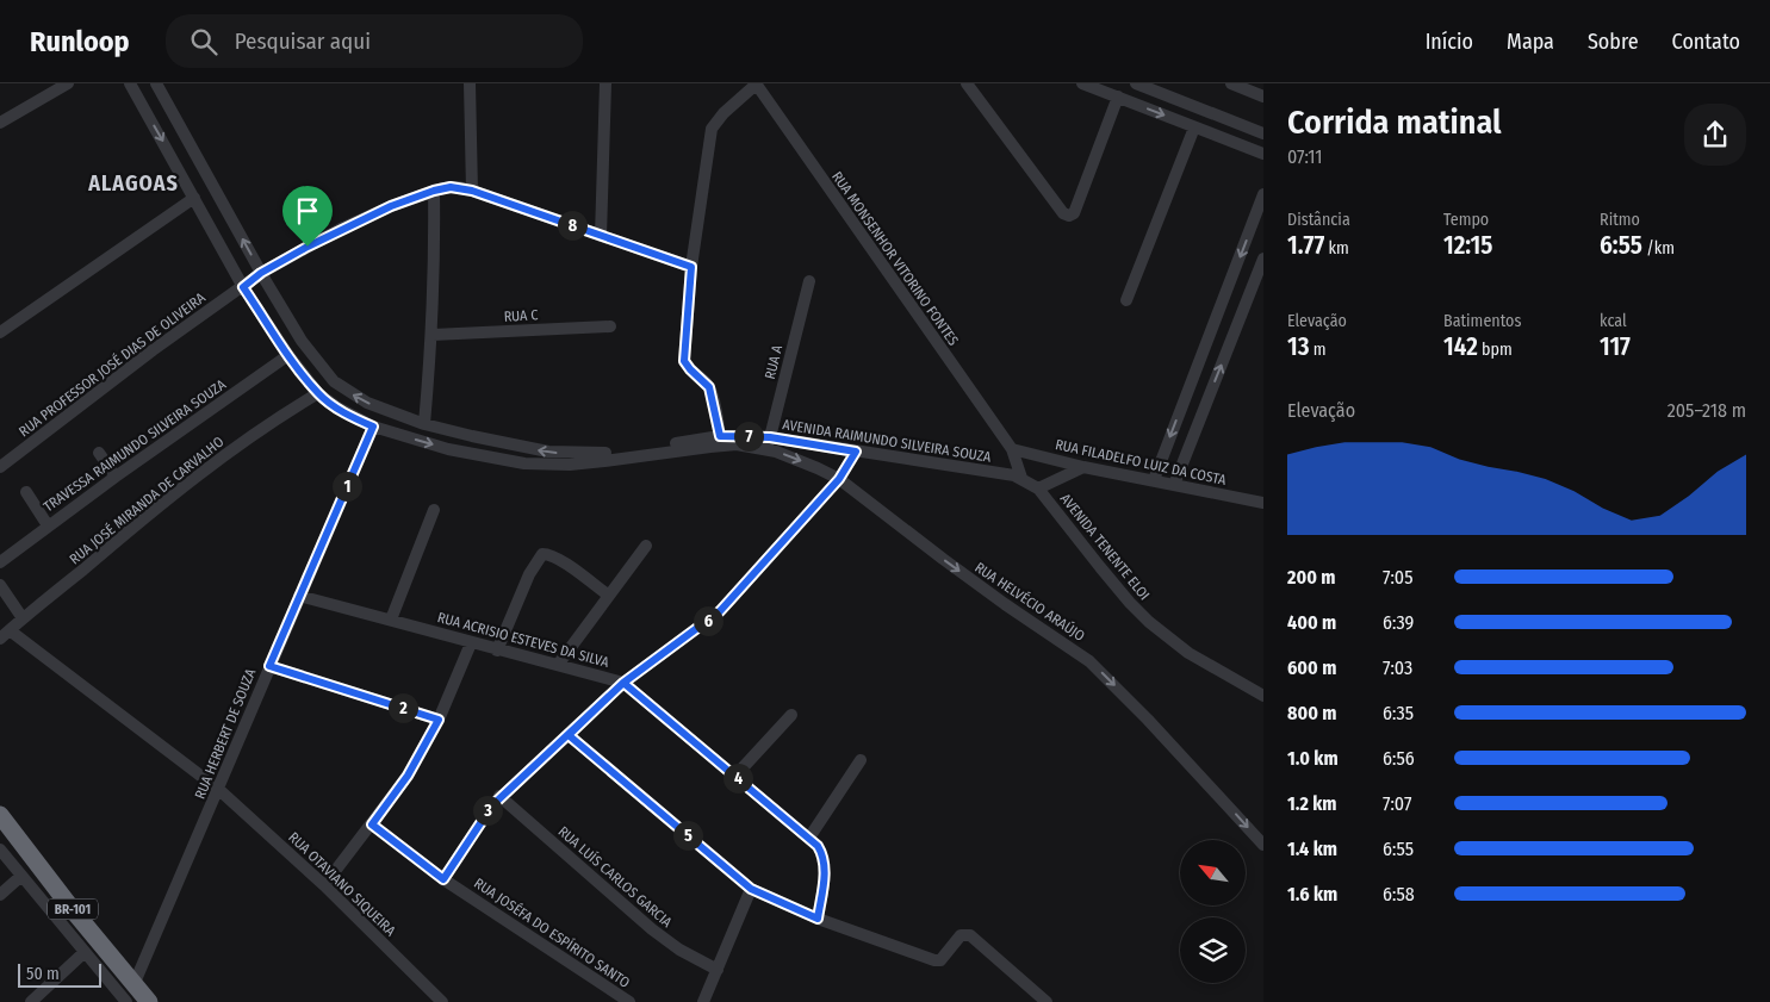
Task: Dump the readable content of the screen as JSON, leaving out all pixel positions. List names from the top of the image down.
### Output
{
  "streets": {
    "highway": ["BR-101"],
    "street": [
      "RUA MONSENHOR VITORINO FONTES",
      "RUA C",
      "RUA A",
      "RUA PROFESSOR JOSÉ DIAS DE OLIVEIRA",
      "AVENIDA RAIMUNDO SILVEIRA SOUZA",
      "TRAVESSA RAIMUNDO SILVEIRA SOUZA",
      "RUA FILADELFO LUIZ DA COSTA",
      "RUA JOSÉ MIRANDA DE CARVALHO",
      "AVENIDA TENENTE ELOI",
      "RUA HELVÉCIO ARAÚJO",
      "RUA ACRISIO ESTEVES DA SILVA",
      "RUA HERBERT DE SOUZA",
      "RUA LUÍS CARLOS GARCIA",
      "RUA OTAVIANO SIQUEIRA",
      "RUA JOSÉFA DO ESPÍRITO SANTO"
    ]
  },
  "crossings": [
    ["RUA MONSENHOR VITORINO FONTES", "AVENIDA RAIMUNDO SILVEIRA SOUZA"],
    ["RUA MONSENHOR VITORINO FONTES", "RUA FILADELFO LUIZ DA COSTA"],
    ["RUA MONSENHOR VITORINO FONTES", "AVENIDA TENENTE ELOI"],
    ["RUA A", "AVENIDA RAIMUNDO SILVEIRA SOUZA"],
    ["RUA A", "RUA HELVÉCIO ARAÚJO"],
    ["RUA PROFESSOR JOSÉ DIAS DE OLIVEIRA", "AVENIDA RAIMUNDO SILVEIRA SOUZA"],
    ["AVENIDA RAIMUNDO SILVEIRA SOUZA", "TRAVESSA RAIMUNDO SILVEIRA SOUZA"],
    ["AVENIDA RAIMUNDO SILVEIRA SOUZA", "RUA JOSÉ MIRANDA DE CARVALHO"],
    ["AVENIDA RAIMUNDO SILVEIRA SOUZA", "AVENIDA TENENTE ELOI"],
    ["AVENIDA RAIMUNDO SILVEIRA SOUZA", "RUA HELVÉCIO ARAÚJO"],
    ["AVENIDA RAIMUNDO SILVEIRA SOUZA", "RUA ACRISIO ESTEVES DA SILVA"],
    ["AVENIDA RAIMUNDO SILVEIRA SOUZA", "RUA HERBERT DE SOUZA"],
    ["RUA JOSÉ MIRANDA DE CARVALHO", "RUA OTAVIANO SIQUEIRA"],
    ["RUA HELVÉCIO ARAÚJO", "RUA ACRISIO ESTEVES DA SILVA"],
    ["RUA ACRISIO ESTEVES DA SILVA", "RUA HERBERT DE SOUZA"],
    ["RUA HERBERT DE SOUZA", "RUA OTAVIANO SIQUEIRA"],
    ["RUA HERBERT DE SOUZA", "BR-101"]
  ],
  "one_way": ["RUA HELVÉCIO ARAÚJO"],
  "districts": ["ALAGOAS"],
  "scale_bar": "50 m",
  "north": "top left",
  "page": {
    "header": "Runloop",
    "search": "Pesquisar aqui",
    "nav": [
      "Início",
      "Mapa",
      "Sobre",
      "Contato"
    ],
    "heading": ["Corrida matinal", "07:11"],
    "stats": [
      ["Distância", "1.77 km"],
      ["Tempo", "12:15"],
      ["Ritmo", "6:55 /km"],
      ["Elevação", "13 m"],
      ["Batimentos", "142 bpm"],
      ["kcal", "117"]
    ],
    "pins": [
      "8",
      "7",
      "1",
      "6",
      "2",
      "4",
      "3",
      "5"
    ],
    "chart": ["Elevação", "205–218 m"],
    "list": [
      {
        "name": "200 m",
        "note": "7:05"
      },
      {
        "name": "400 m",
        "note": "6:39"
      },
      {
        "name": "600 m",
        "note": "7:03"
      },
      {
        "name": "800 m",
        "note": "6:35"
      },
      {
        "name": "1.0 km",
        "note": "6:56"
      },
      {
        "name": "1.2 km",
        "note": "7:07"
      },
      {
        "name": "1.4 km",
        "note": "6:55"
      },
      {
        "name": "1.6 km",
        "note": "6:58"
      }
    ],
    "scale": "50 m"
  }
}
